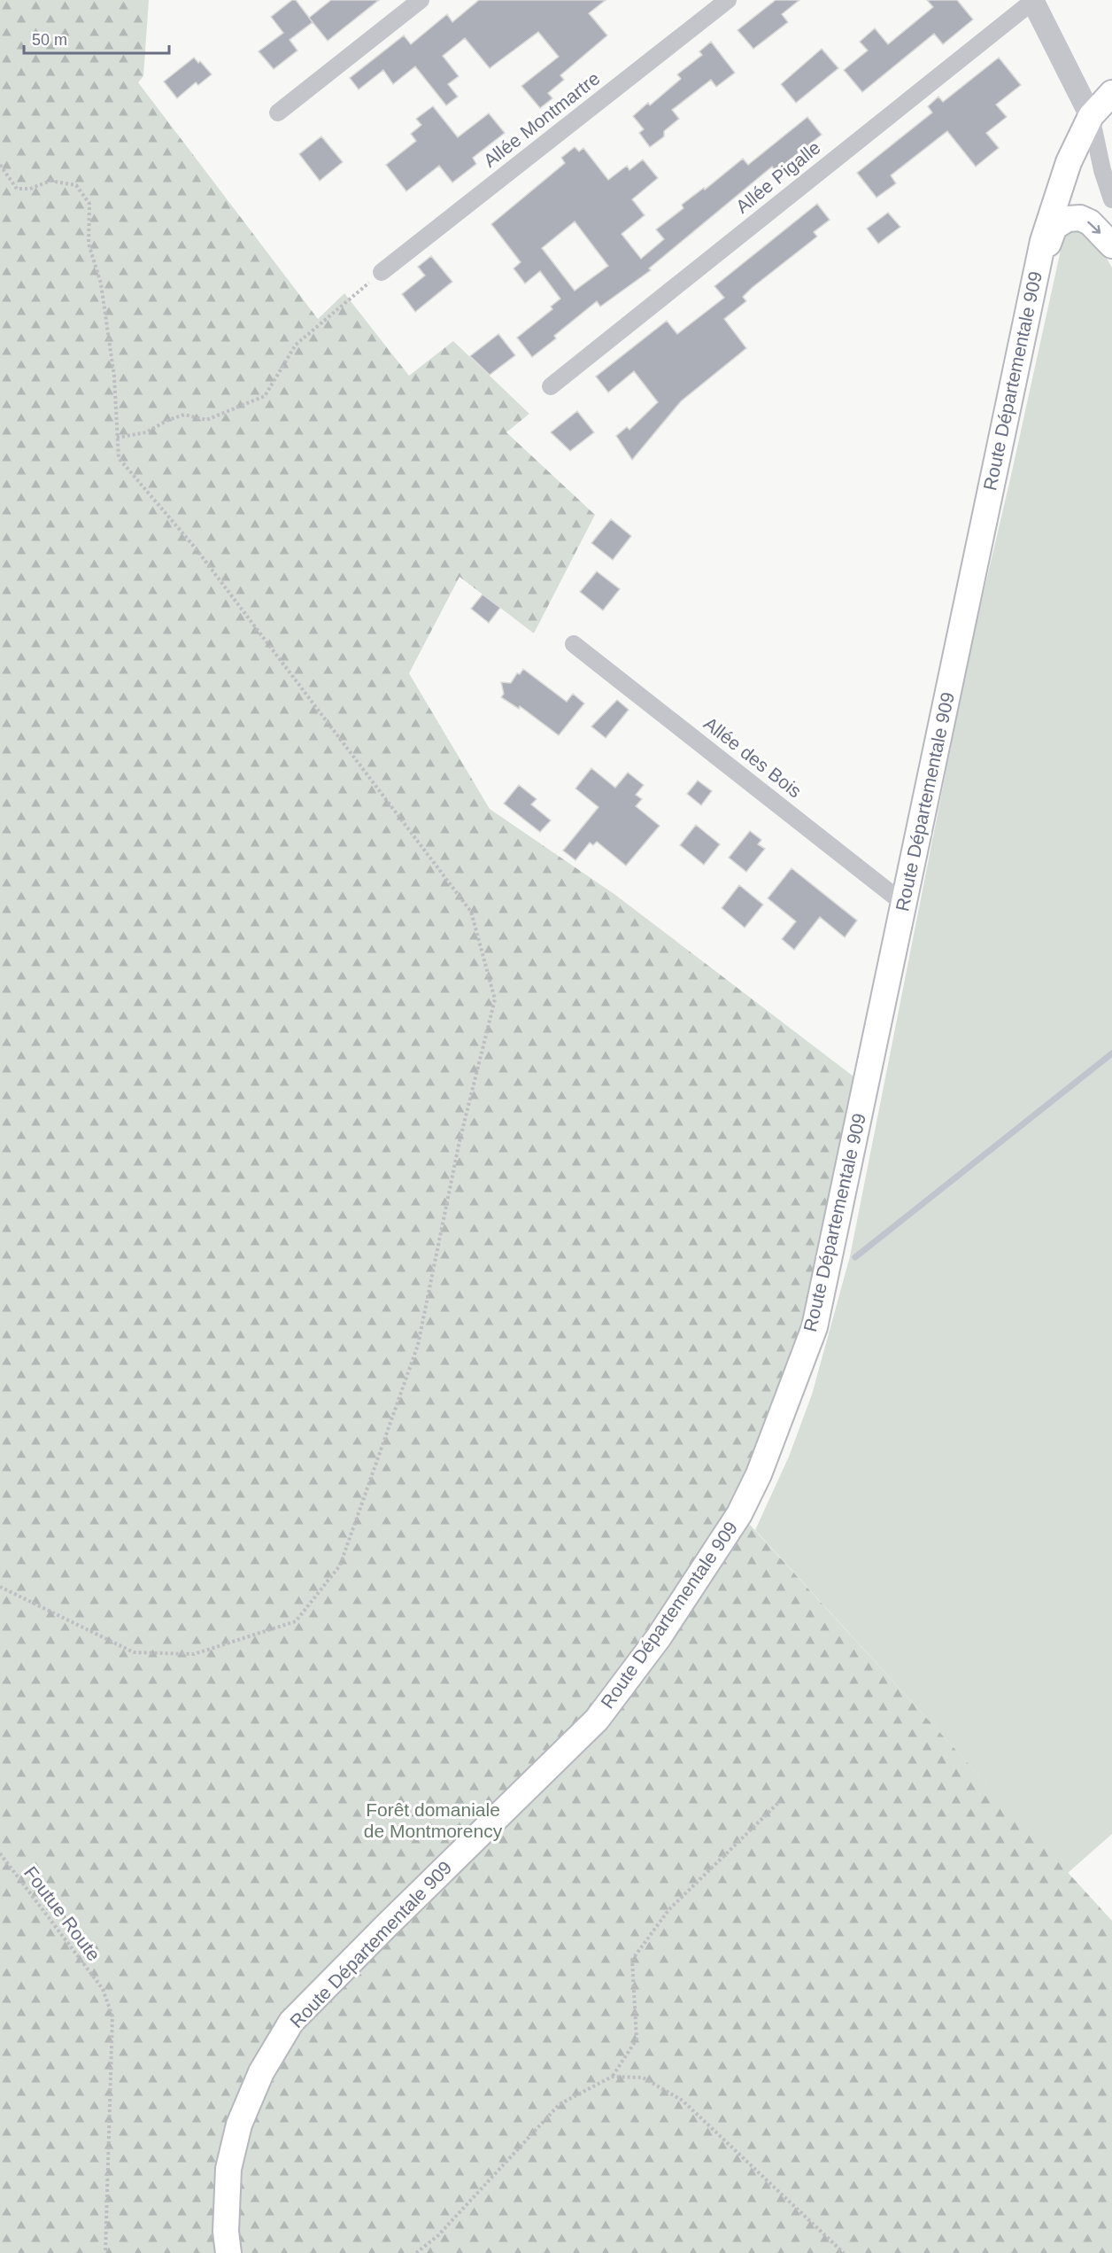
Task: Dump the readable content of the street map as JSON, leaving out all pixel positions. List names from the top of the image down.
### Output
{
  "streets": {
    "main road": ["Route Départementale 909"],
    "street": ["Allée Montmartre", "Allée Pigalle", "Allée des Bois"],
    "path": ["Foutue Route"]
  },
  "crossings": [
    ["Route Départementale 909", "Allée des Bois"]
  ],
  "parks": ["Forêt domaniale de Montmorency"],
  "scale_bar": "50 m"
}
